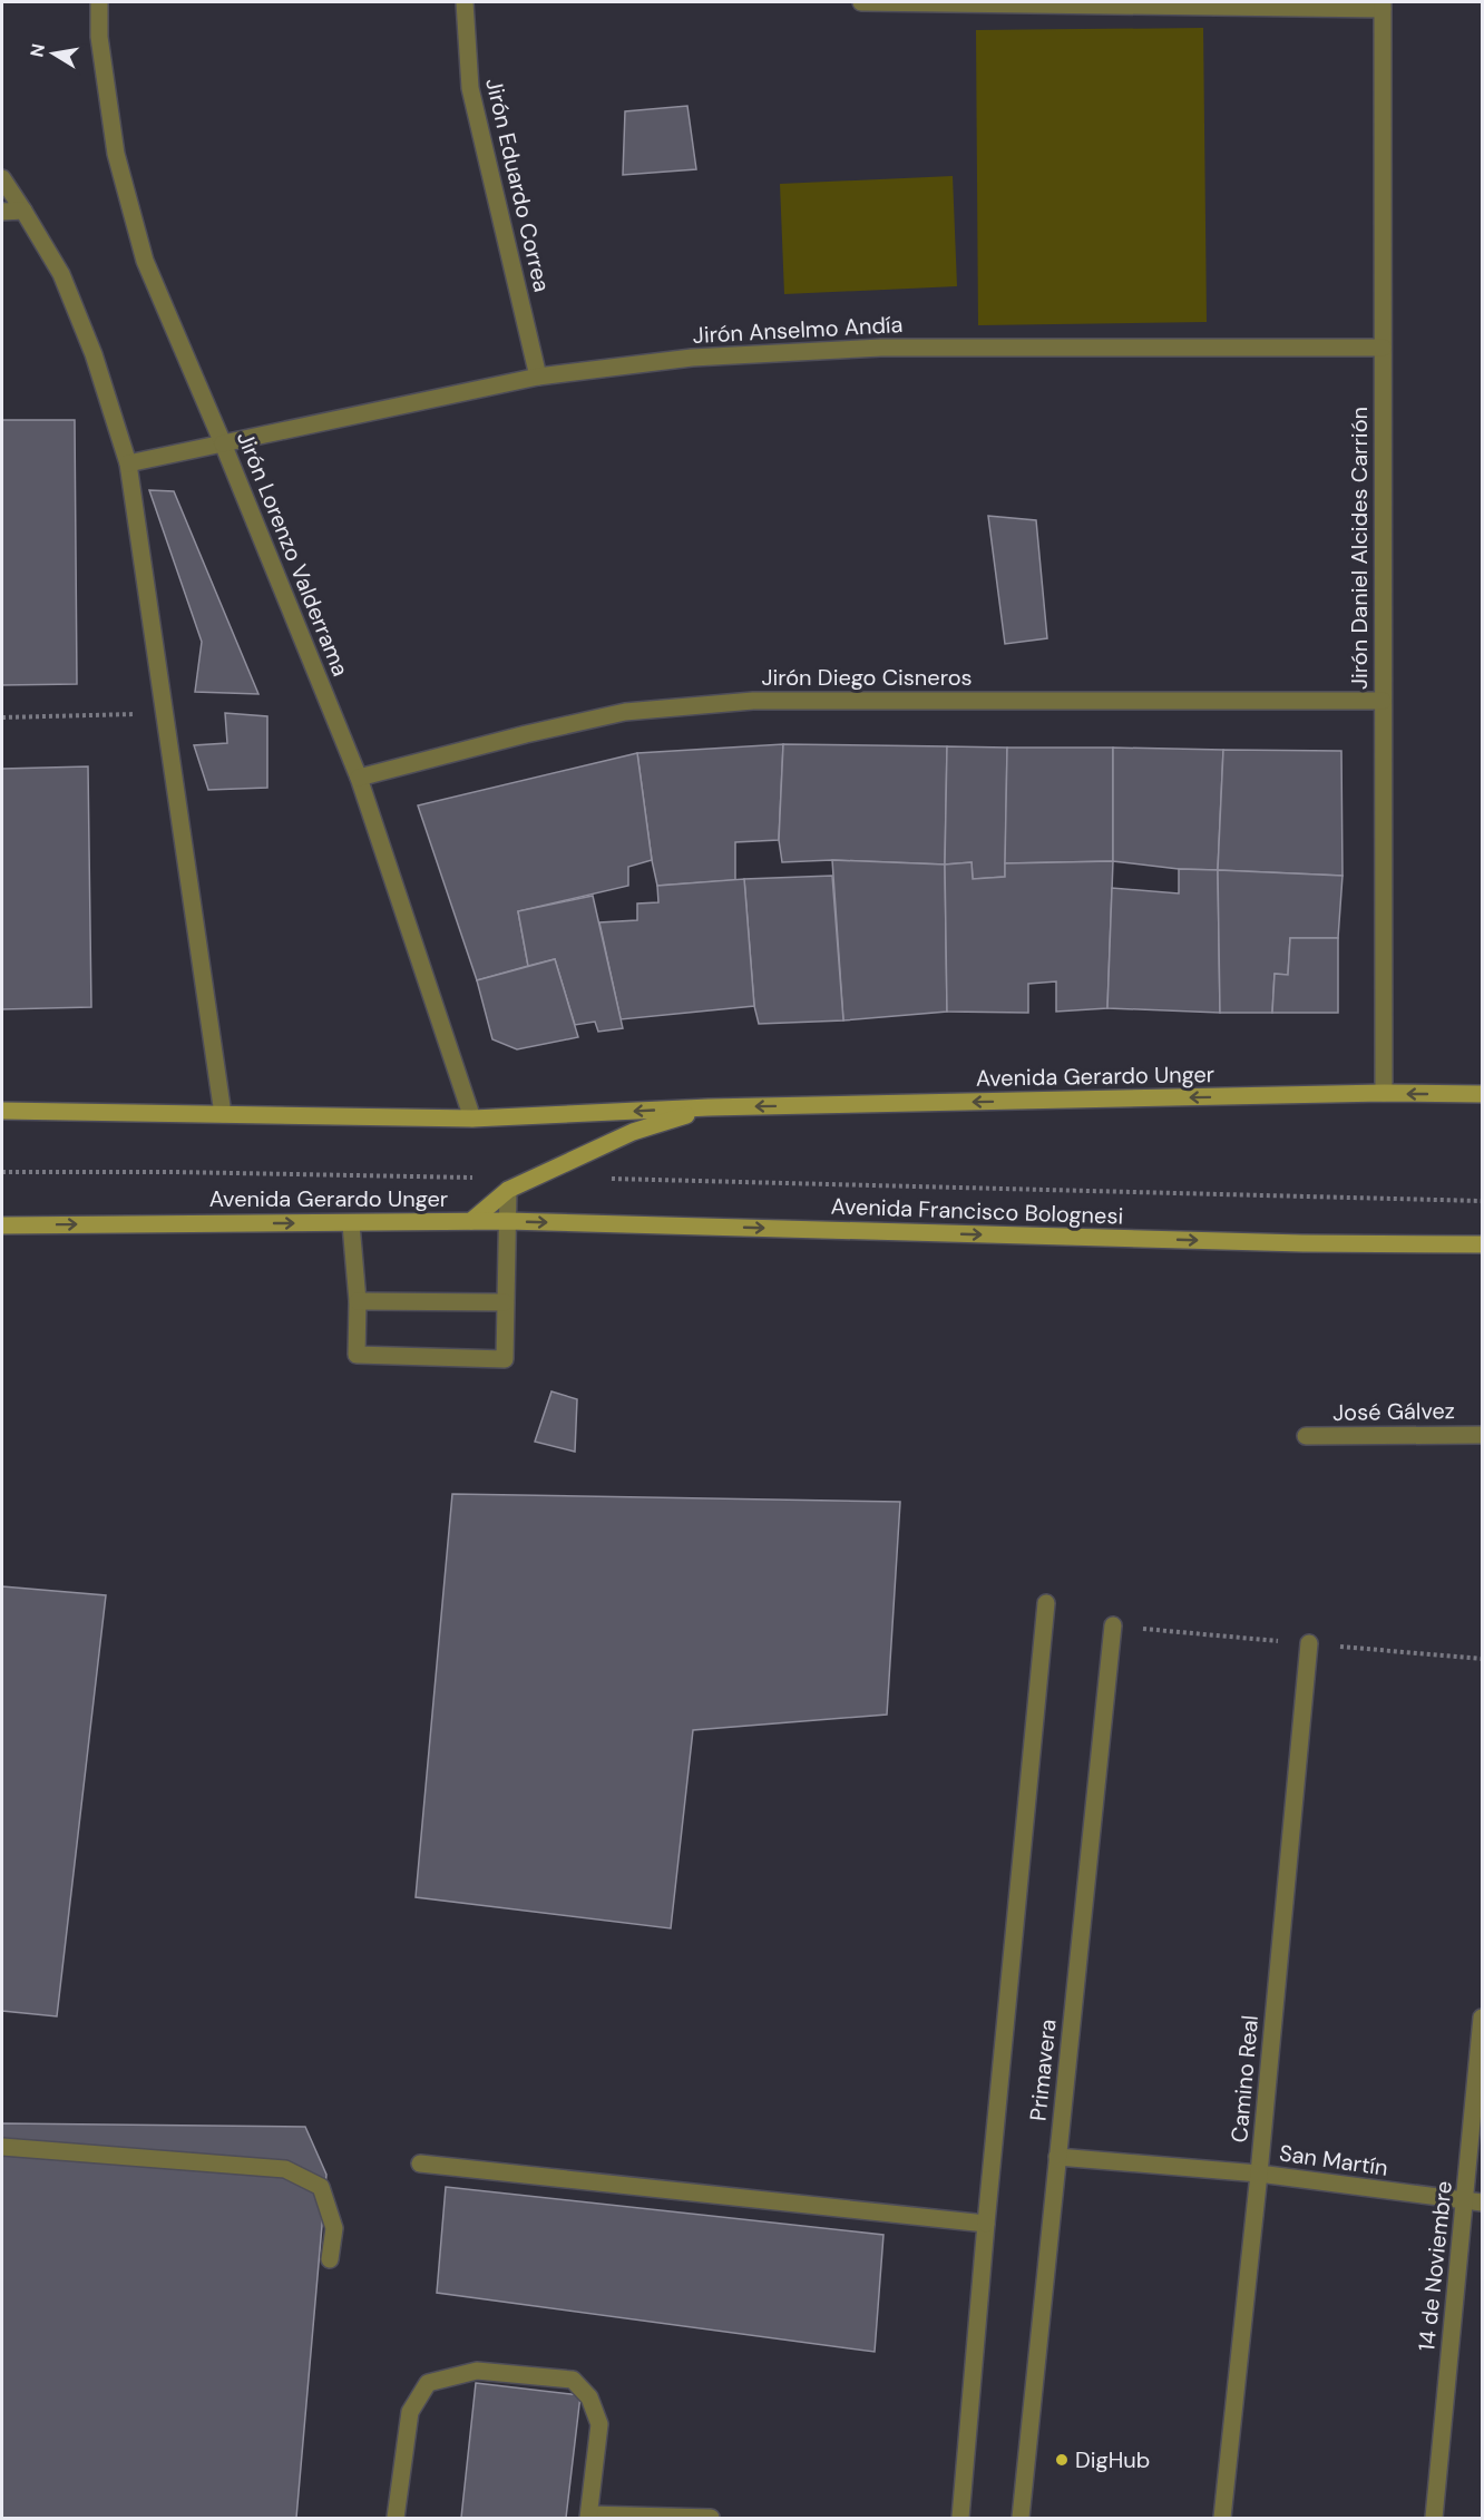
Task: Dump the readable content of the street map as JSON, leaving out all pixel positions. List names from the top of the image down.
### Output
{
  "streets": {
    "main road": ["Avenida Gerardo Unger", "Avenida Francisco Bolognesi"],
    "street": [
      "Jirón Eduardo Correa",
      "Jirón Anselmo Andía",
      "Jirón Daniel Alcides Carrión",
      "Jirón Lorenzo Valderrama",
      "Jirón Diego Cisneros",
      "José Gálvez",
      "Primavera",
      "Camino Real",
      "San Martín",
      "14 de Noviembre"
    ]
  },
  "crossings": [
    ["Jirón Eduardo Correa", "Jirón Anselmo Andía"],
    ["Jirón Anselmo Andía", "Jirón Daniel Alcides Carrión"],
    ["Jirón Anselmo Andía", "Jirón Lorenzo Valderrama"],
    ["Jirón Daniel Alcides Carrión", "Jirón Diego Cisneros"],
    ["Jirón Daniel Alcides Carrión", "Avenida Gerardo Unger"],
    ["Jirón Lorenzo Valderrama", "Jirón Diego Cisneros"],
    ["Jirón Lorenzo Valderrama", "Avenida Gerardo Unger"],
    ["Avenida Gerardo Unger", "Avenida Francisco Bolognesi"],
    ["Primavera", "San Martín"],
    ["Camino Real", "San Martín"],
    ["San Martín", "14 de Noviembre"]
  ],
  "one_way": ["Avenida Francisco Bolognesi"],
  "places": ["DigHub"],
  "north": "left"
}
